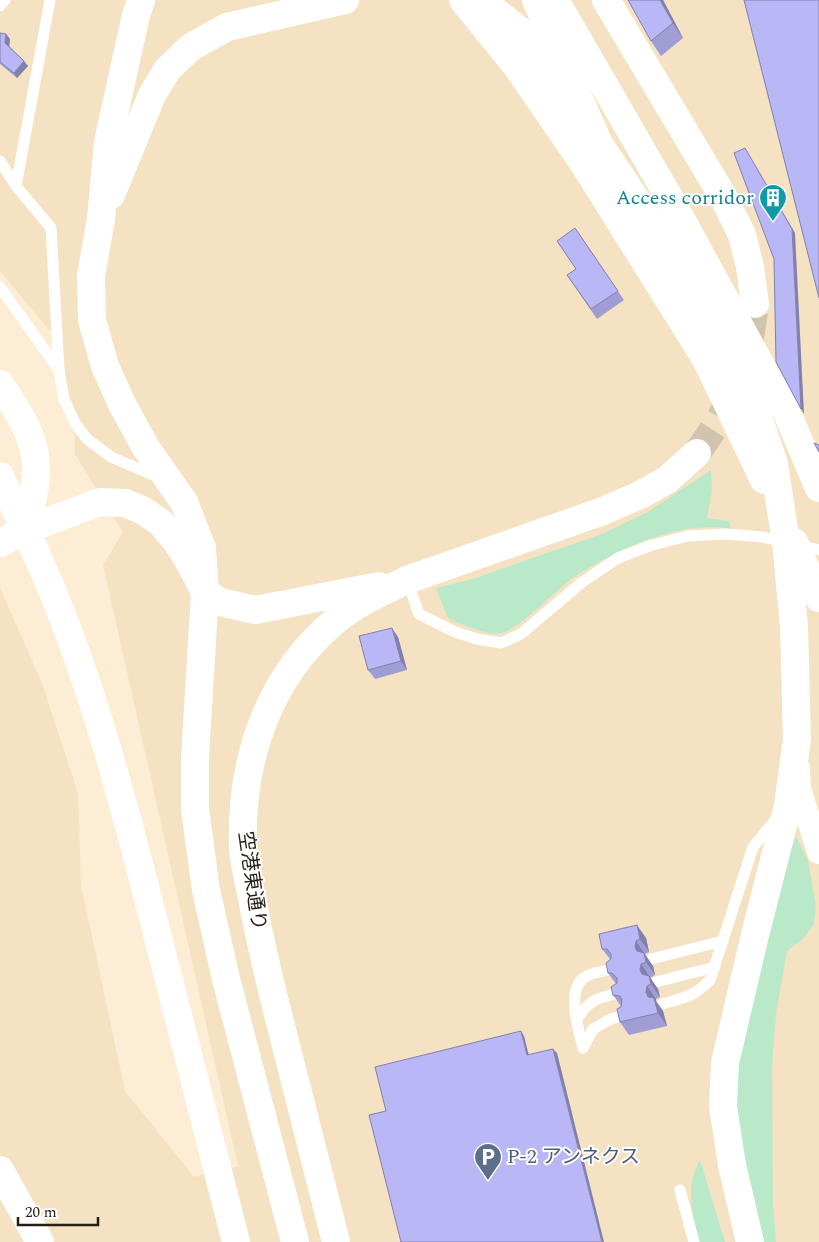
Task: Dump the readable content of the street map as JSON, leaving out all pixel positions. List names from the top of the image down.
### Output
{
  "streets": {
    "main road": ["空港東通り"]
  },
  "places": {
    "building": ["Access corridor"],
    "parking": ["P-2 アンネクス"]
  },
  "scale_bar": "20 m"
}
